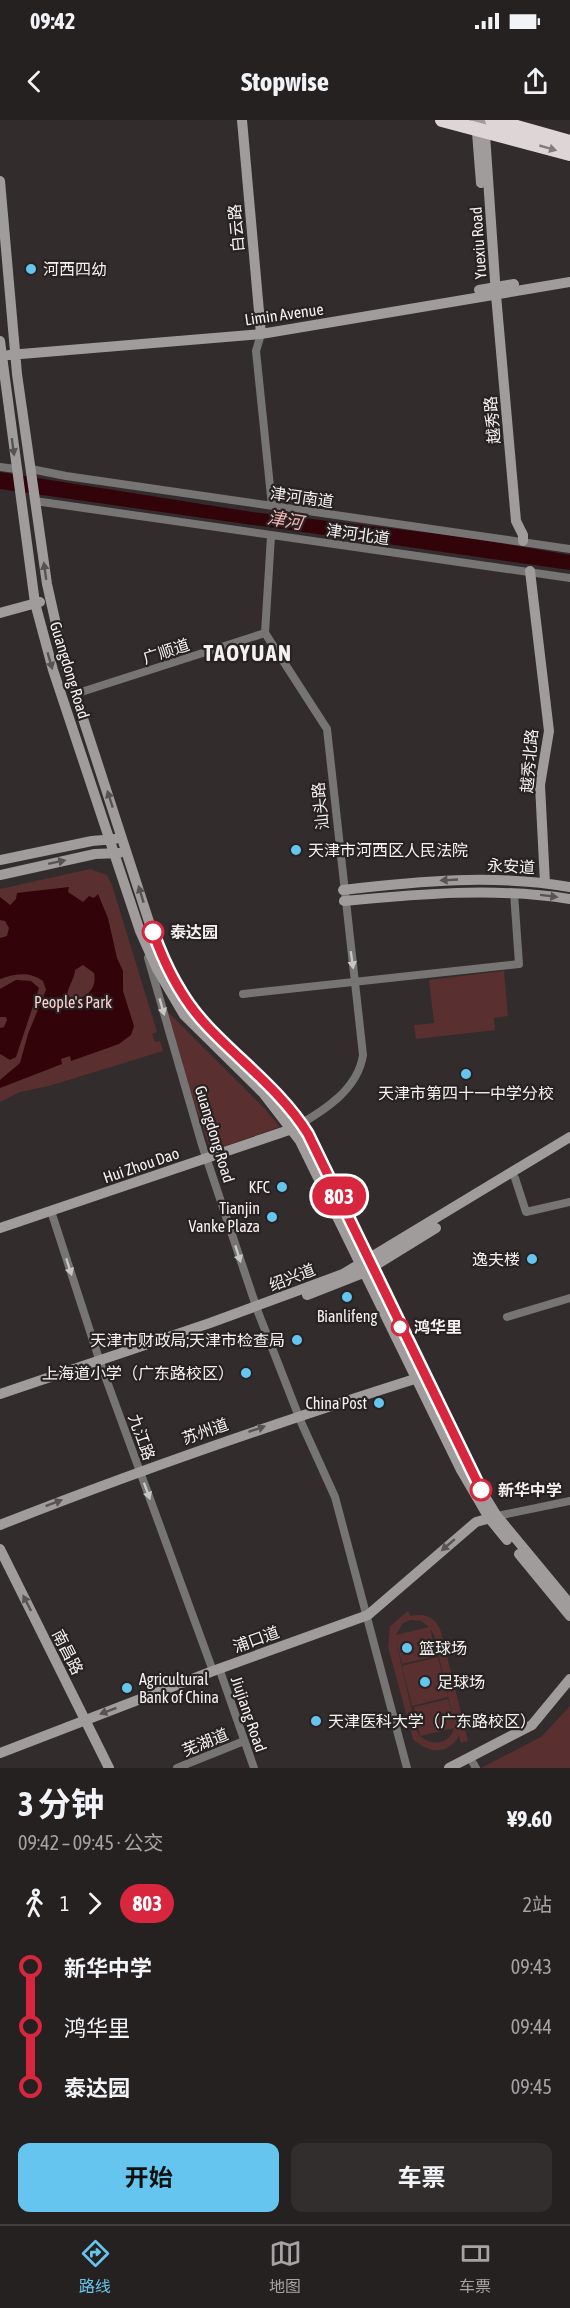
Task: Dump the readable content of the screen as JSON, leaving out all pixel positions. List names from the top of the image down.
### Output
{
  "streets": {
    "street": [
      "白云路",
      "Yuexiu Road",
      "Limin Avenue",
      "越秀路",
      "津河南道",
      "津河北道",
      "广顺道",
      "Guangdong Road",
      "越秀北路",
      "汕头路",
      "永安道",
      "Hui Zhou Dao",
      "绍兴道",
      "苏州道",
      "九江路",
      "浦口道",
      "南昌路",
      "Jiujiang Road",
      "芜湖道"
    ]
  },
  "crossings": [
    ["白云路", "Limin Avenue"],
    ["Yuexiu Road", "Limin Avenue"],
    ["Yuexiu Road", "越秀路"],
    ["Limin Avenue", "越秀路"],
    ["Limin Avenue", "Guangdong Road"],
    ["越秀路", "津河南道"],
    ["津河南道", "Guangdong Road"],
    ["津河北道", "Guangdong Road"],
    ["津河北道", "越秀北路"],
    ["广顺道", "Guangdong Road"],
    ["广顺道", "汕头路"],
    ["Guangdong Road", "汕头路"],
    ["Guangdong Road", "Hui Zhou Dao"],
    ["Guangdong Road", "绍兴道"],
    ["Guangdong Road", "苏州道"],
    ["Guangdong Road", "浦口道"],
    ["越秀北路", "永安道"],
    ["汕头路", "永安道"],
    ["汕头路", "Hui Zhou Dao"],
    ["Hui Zhou Dao", "九江路"],
    ["绍兴道", "九江路"],
    ["苏州道", "九江路"],
    ["九江路", "浦口道"],
    ["九江路", "Jiujiang Road"],
    ["浦口道", "南昌路"],
    ["浦口道", "Jiujiang Road"],
    ["Jiujiang Road", "芜湖道"]
  ],
  "one_way": [
    "苏州道",
    "九江路",
    "浦口道",
    "南昌路"
  ],
  "districts": ["TAOYUAN"],
  "water": ["津河"],
  "parks": ["People's Park"],
  "places": [
    "河西四幼",
    "天津市河西区人民法院",
    "泰达园",
    "天津市第四十一中学分校",
    "KFC",
    "Tianjin Vanke Plaza",
    "逸夫楼",
    "Bianlifeng",
    "鸿华里",
    "天津市财政局;天津市检查局",
    "上海道小学（广东路校区）",
    "China Post",
    "新华中学",
    "篮球场",
    "足球场",
    "Agricultural Bank of China",
    "天津医科大学（广东路校区）"
  ],
  "lines": ["bus line 803"],
  "page": {
    "status": "09:42",
    "header": "Stopwise",
    "on_map": "803",
    "heading": ["3 分钟", "09:42 – 09:45 · 公交", "¥9.60"],
    "legs": ["1", "803", "2站"],
    "list": [
      {
        "name": "新华中学",
        "value": "09:43"
      },
      {
        "name": "鸿华里",
        "value": "09:44"
      },
      {
        "name": "泰达园",
        "value": "09:45"
      }
    ],
    "buttons": ["开始", "车票"],
    "tabs": ["路线", "地图", "车票"]
  }
}
